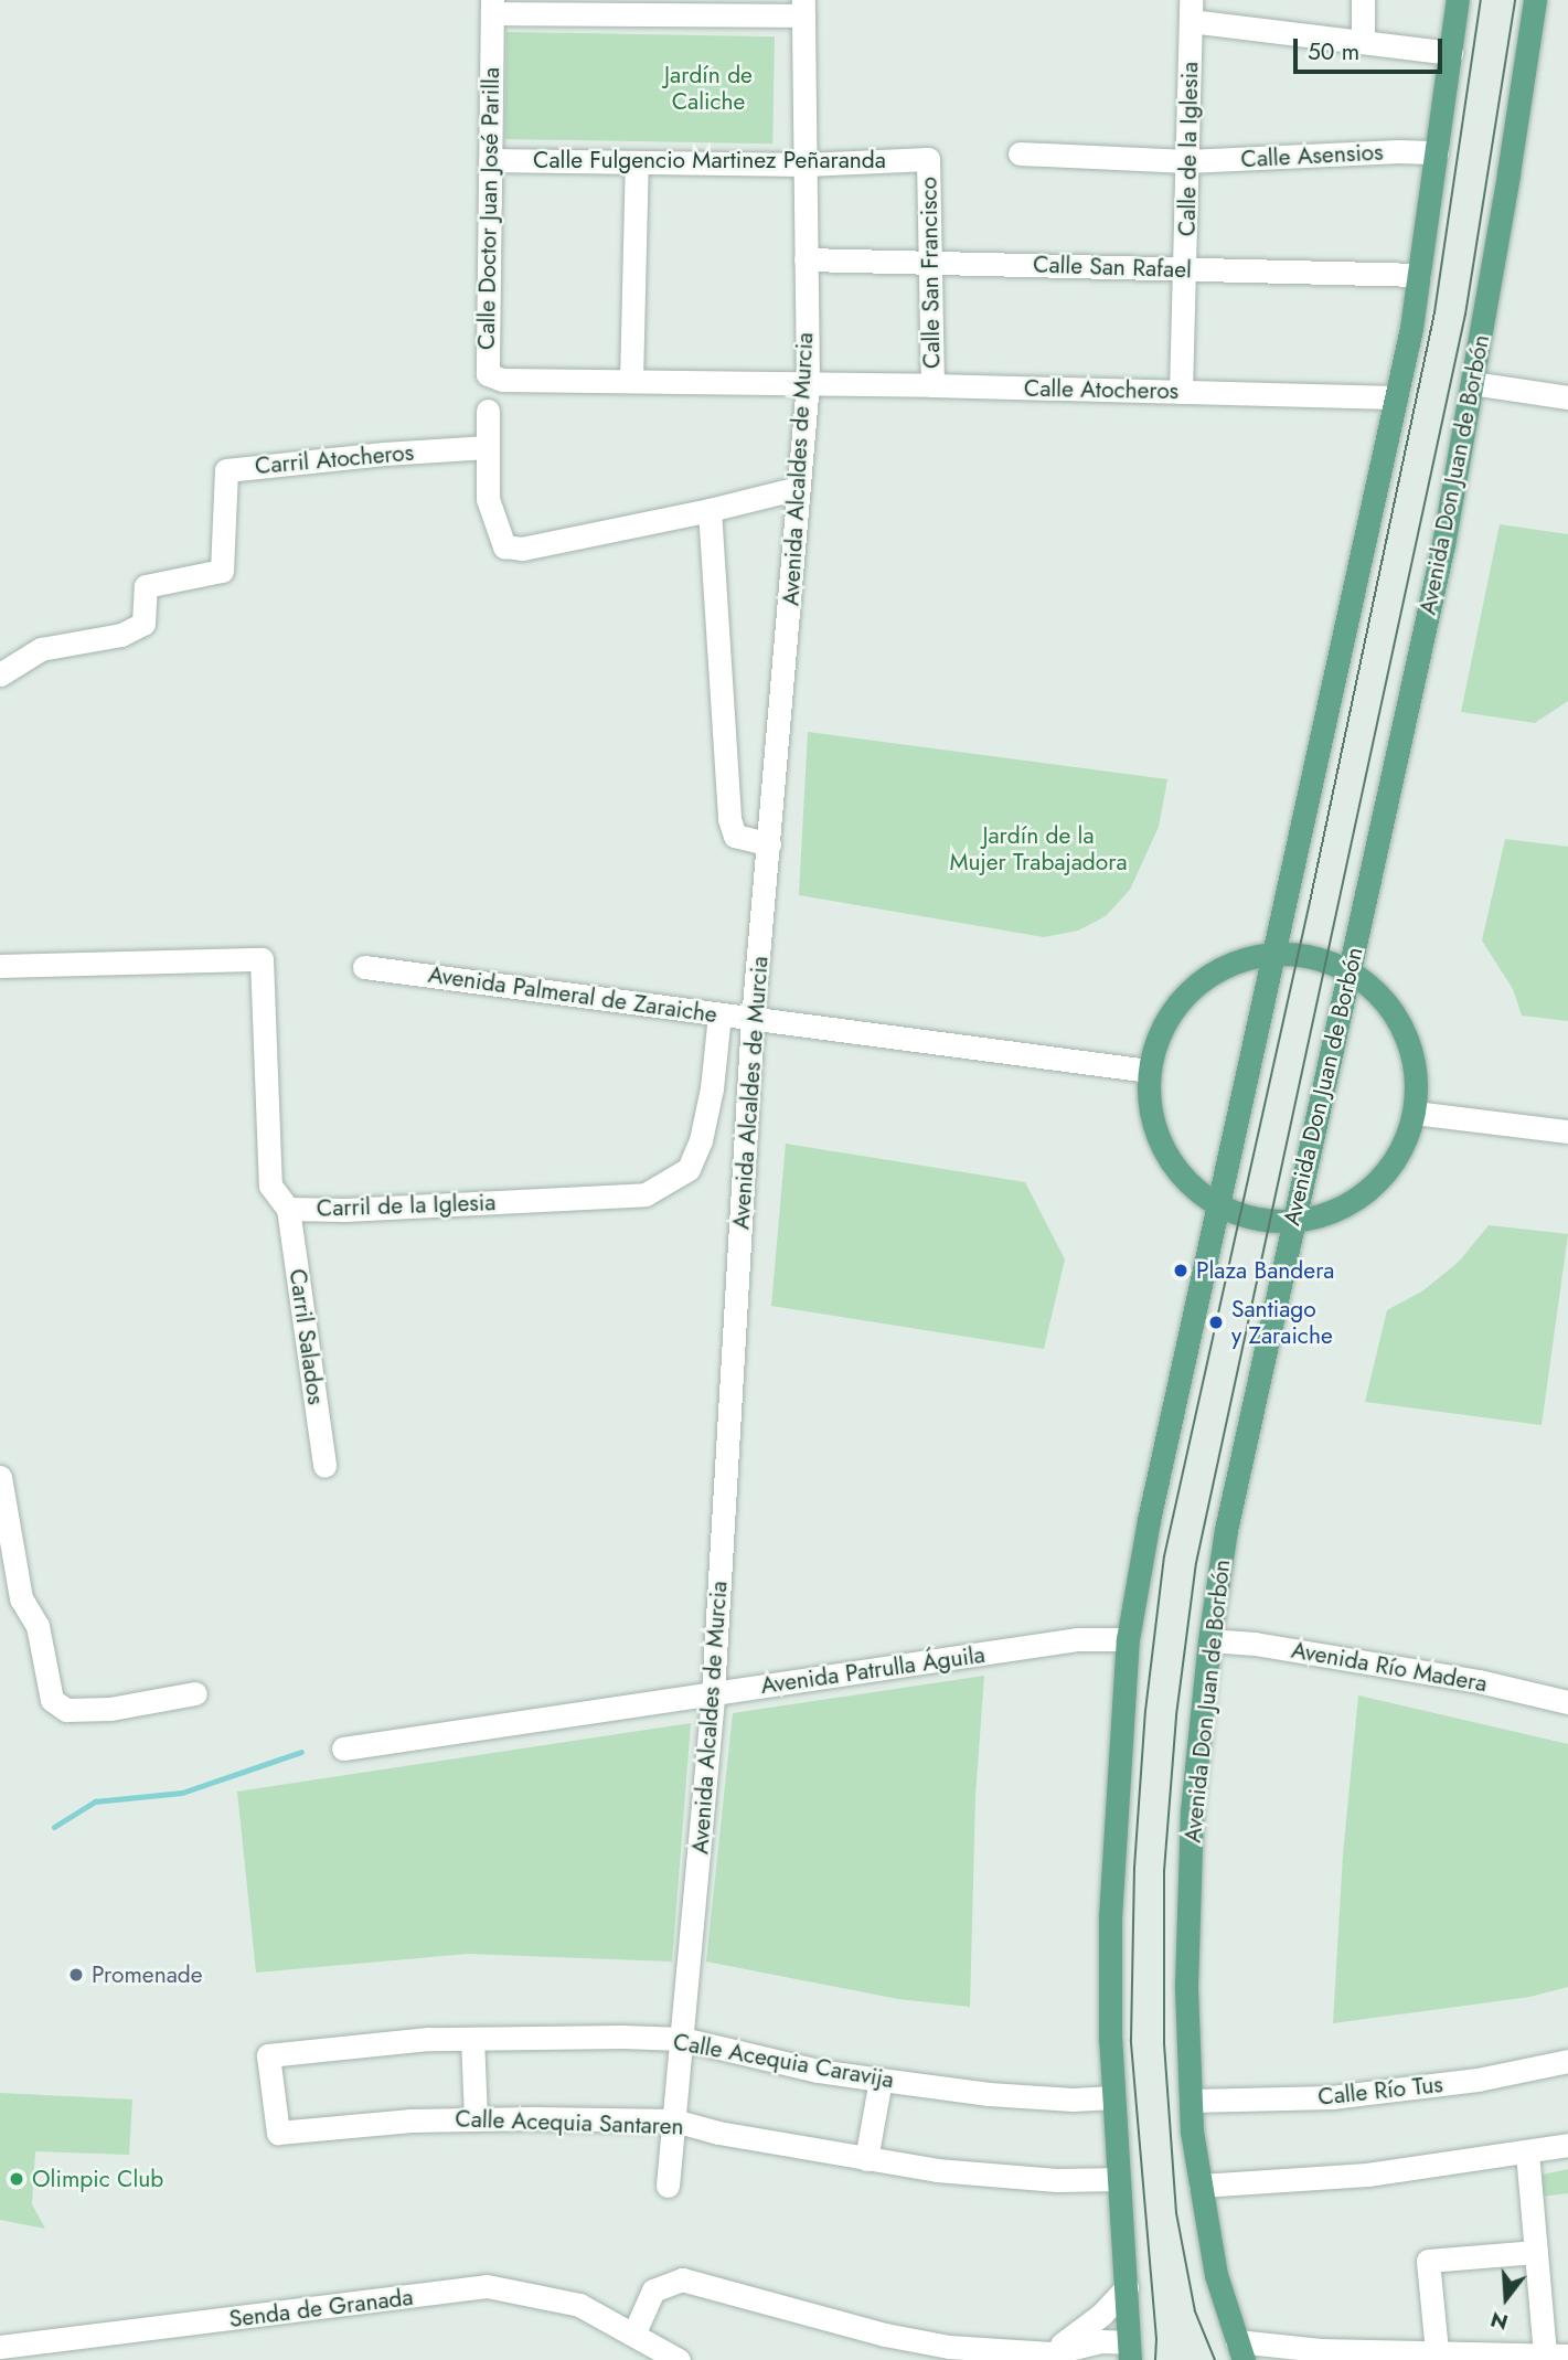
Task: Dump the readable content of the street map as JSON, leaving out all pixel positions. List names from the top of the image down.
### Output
{
  "streets": {
    "main road": ["Avenida Don Juan de Borbón"],
    "street": [
      "Calle de la Iglesia",
      "Calle Asensios",
      "Calle Fulgencio Martinez Peñaranda",
      "Calle Doctor Juan José Parilla",
      "Calle San Rafael",
      "Calle San Francisco",
      "Calle Atocheros",
      "Carril Atocheros",
      "Avenida Alcaldes de Murcia",
      "Avenida Palmeral de Zaraiche",
      "Carril de la Iglesia",
      "Carril Salados",
      "Avenida Río Madera",
      "Avenida Patrulla Águila",
      "Calle Acequia Caravija",
      "Calle Río Tus",
      "Calle Acequia Santaren",
      "Senda de Granada"
    ]
  },
  "crossings": [
    ["Calle de la Iglesia", "Calle Asensios"],
    ["Calle de la Iglesia", "Calle San Rafael"],
    ["Calle de la Iglesia", "Calle Atocheros"],
    ["Calle Fulgencio Martinez Peñaranda", "Calle Doctor Juan José Parilla"],
    ["Calle Fulgencio Martinez Peñaranda", "Calle San Francisco"],
    ["Calle Fulgencio Martinez Peñaranda", "Avenida Alcaldes de Murcia"],
    ["Calle Doctor Juan José Parilla", "Calle Atocheros"],
    ["Calle Doctor Juan José Parilla", "Avenida Alcaldes de Murcia"],
    ["Calle San Rafael", "Calle San Francisco"],
    ["Calle San Rafael", "Avenida Alcaldes de Murcia"],
    ["Calle San Francisco", "Calle Atocheros"],
    ["Calle Atocheros", "Avenida Alcaldes de Murcia"],
    ["Avenida Alcaldes de Murcia", "Avenida Palmeral de Zaraiche"],
    ["Avenida Alcaldes de Murcia", "Avenida Patrulla Águila"],
    ["Avenida Alcaldes de Murcia", "Calle Acequia Caravija"],
    ["Avenida Alcaldes de Murcia", "Calle Acequia Santaren"],
    ["Avenida Don Juan de Borbón", "Avenida Río Madera"],
    ["Avenida Don Juan de Borbón", "Calle Río Tus"],
    ["Avenida Palmeral de Zaraiche", "Carril de la Iglesia"],
    ["Carril de la Iglesia", "Carril Salados"],
    ["Calle Acequia Caravija", "Calle Acequia Santaren"]
  ],
  "parks": ["Jardín de Caliche", "Jardín de la Mujer Trabajadora"],
  "places": [
    "Plaza Bandera",
    "Santiago y Zaraiche",
    "Promenade",
    "Olimpic Club"
  ],
  "scale_bar": "50 m",
  "north": "bottom"
}
